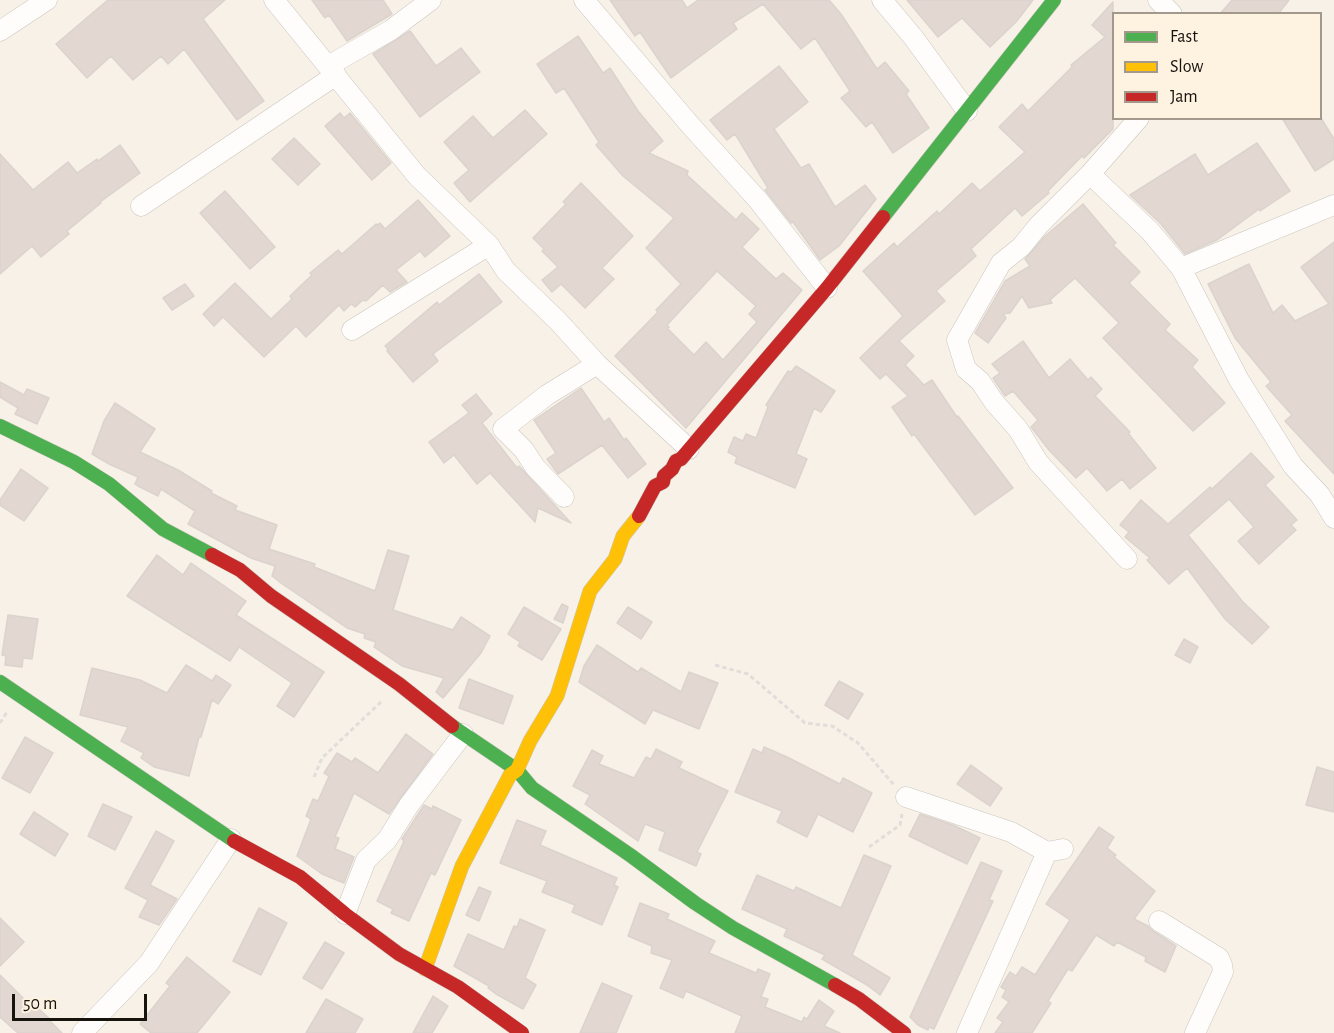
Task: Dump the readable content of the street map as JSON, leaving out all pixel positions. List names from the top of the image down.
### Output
{
  "legend": ["Fast", "Slow", "Jam"],
  "scale_bar": "50 m"
}
